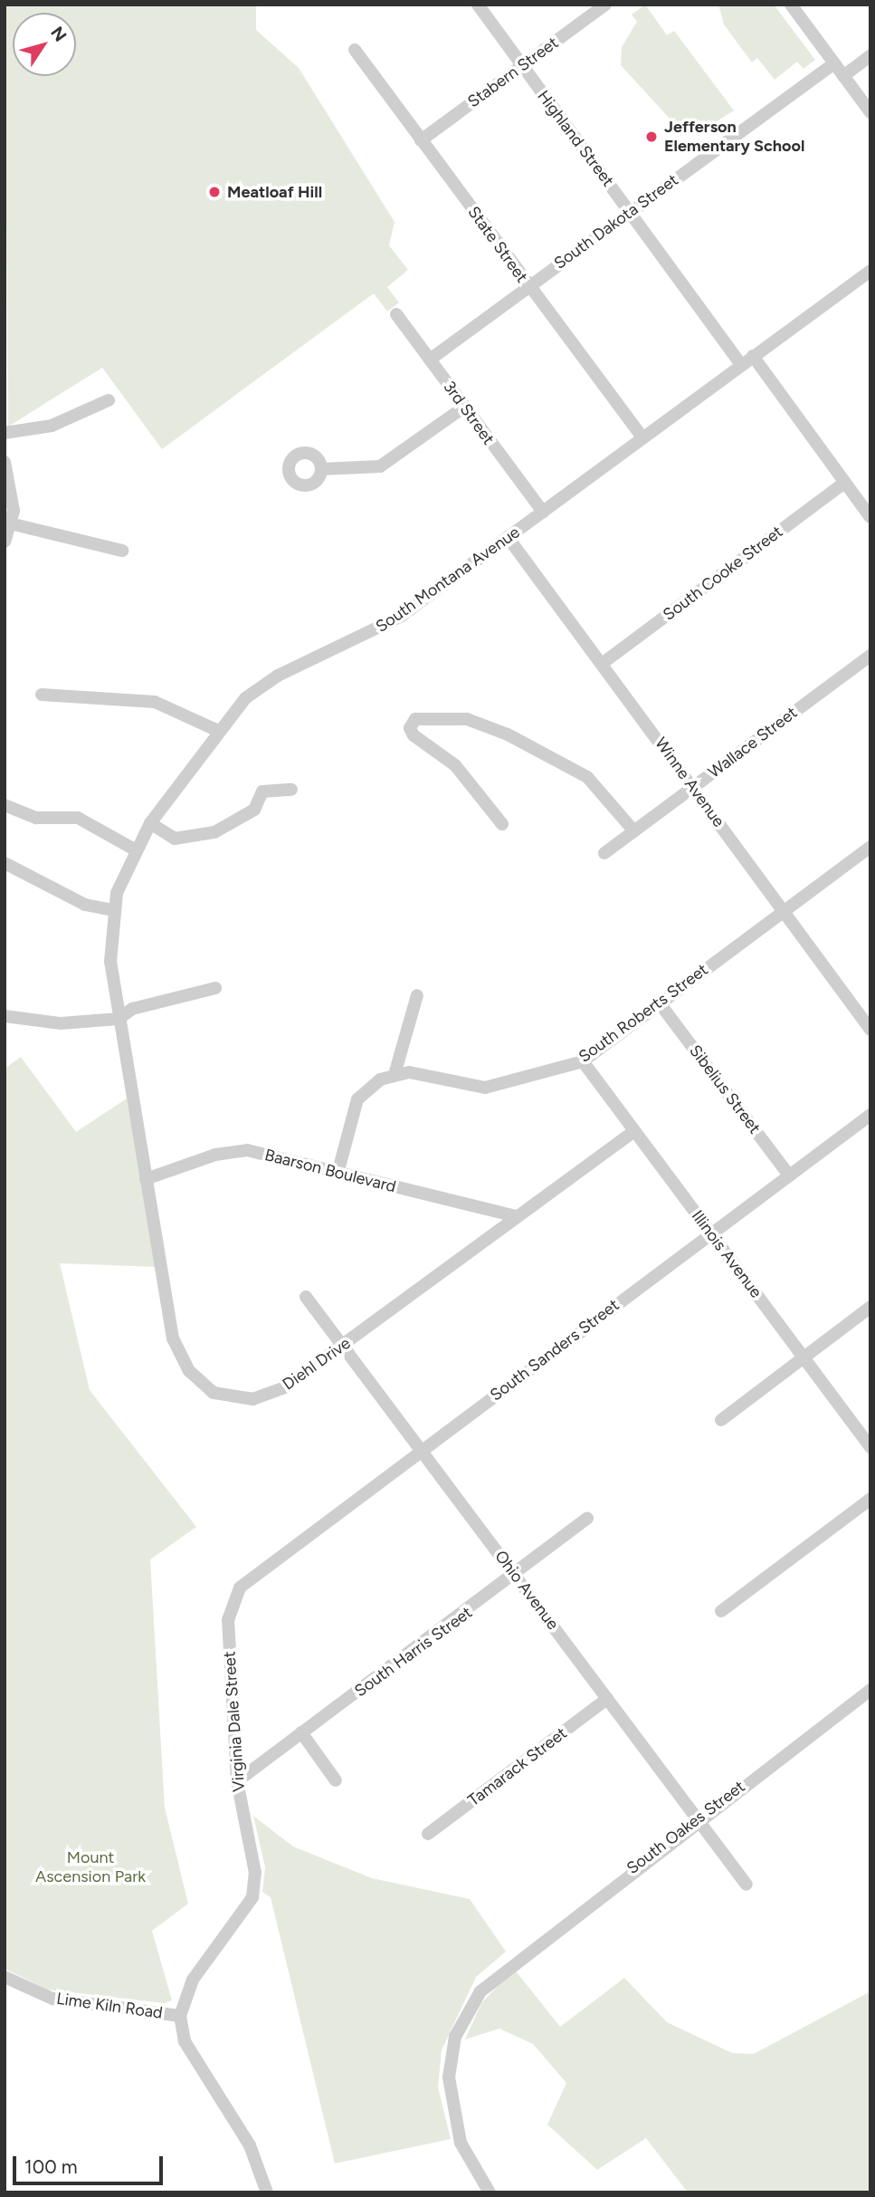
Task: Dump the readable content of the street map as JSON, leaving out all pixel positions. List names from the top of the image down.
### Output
{
  "streets": {
    "street": [
      "Stabern Street",
      "Highland Street",
      "South Dakota Street",
      "State Street",
      "3rd Street",
      "South Cooke Street",
      "South Montana Avenue",
      "Wallace Street",
      "Winne Avenue",
      "South Roberts Street",
      "Sibelius Street",
      "Baarson Boulevard",
      "Illinois Avenue",
      "South Sanders Street",
      "Diehl Drive",
      "Ohio Avenue",
      "South Harris Street",
      "Virginia Dale Street",
      "Tamarack Street",
      "South Oakes Street",
      "Lime Kiln Road"
    ]
  },
  "crossings": [
    ["Stabern Street", "Highland Street"],
    ["Stabern Street", "State Street"],
    ["Highland Street", "South Dakota Street"],
    ["Highland Street", "South Montana Avenue"],
    ["South Dakota Street", "State Street"],
    ["South Dakota Street", "3rd Street"],
    ["State Street", "South Montana Avenue"],
    ["3rd Street", "South Montana Avenue"],
    ["South Cooke Street", "Winne Avenue"],
    ["South Montana Avenue", "Winne Avenue"],
    ["South Montana Avenue", "Diehl Drive"],
    ["Wallace Street", "Winne Avenue"],
    ["Winne Avenue", "South Roberts Street"],
    ["South Roberts Street", "Sibelius Street"],
    ["South Roberts Street", "Illinois Avenue"],
    ["Sibelius Street", "South Sanders Street"],
    ["Baarson Boulevard", "Diehl Drive"],
    ["Illinois Avenue", "South Sanders Street"],
    ["Illinois Avenue", "Diehl Drive"],
    ["South Sanders Street", "Ohio Avenue"],
    ["South Sanders Street", "Virginia Dale Street"],
    ["Diehl Drive", "Ohio Avenue"],
    ["Ohio Avenue", "South Harris Street"],
    ["Ohio Avenue", "Tamarack Street"],
    ["Ohio Avenue", "South Oakes Street"],
    ["South Harris Street", "Virginia Dale Street"],
    ["Virginia Dale Street", "Lime Kiln Road"]
  ],
  "parks": ["Mount Ascension Park"],
  "places": ["Jefferson Elementary School", "Meatloaf Hill"],
  "scale_bar": "100 m",
  "north": "top right"
}
